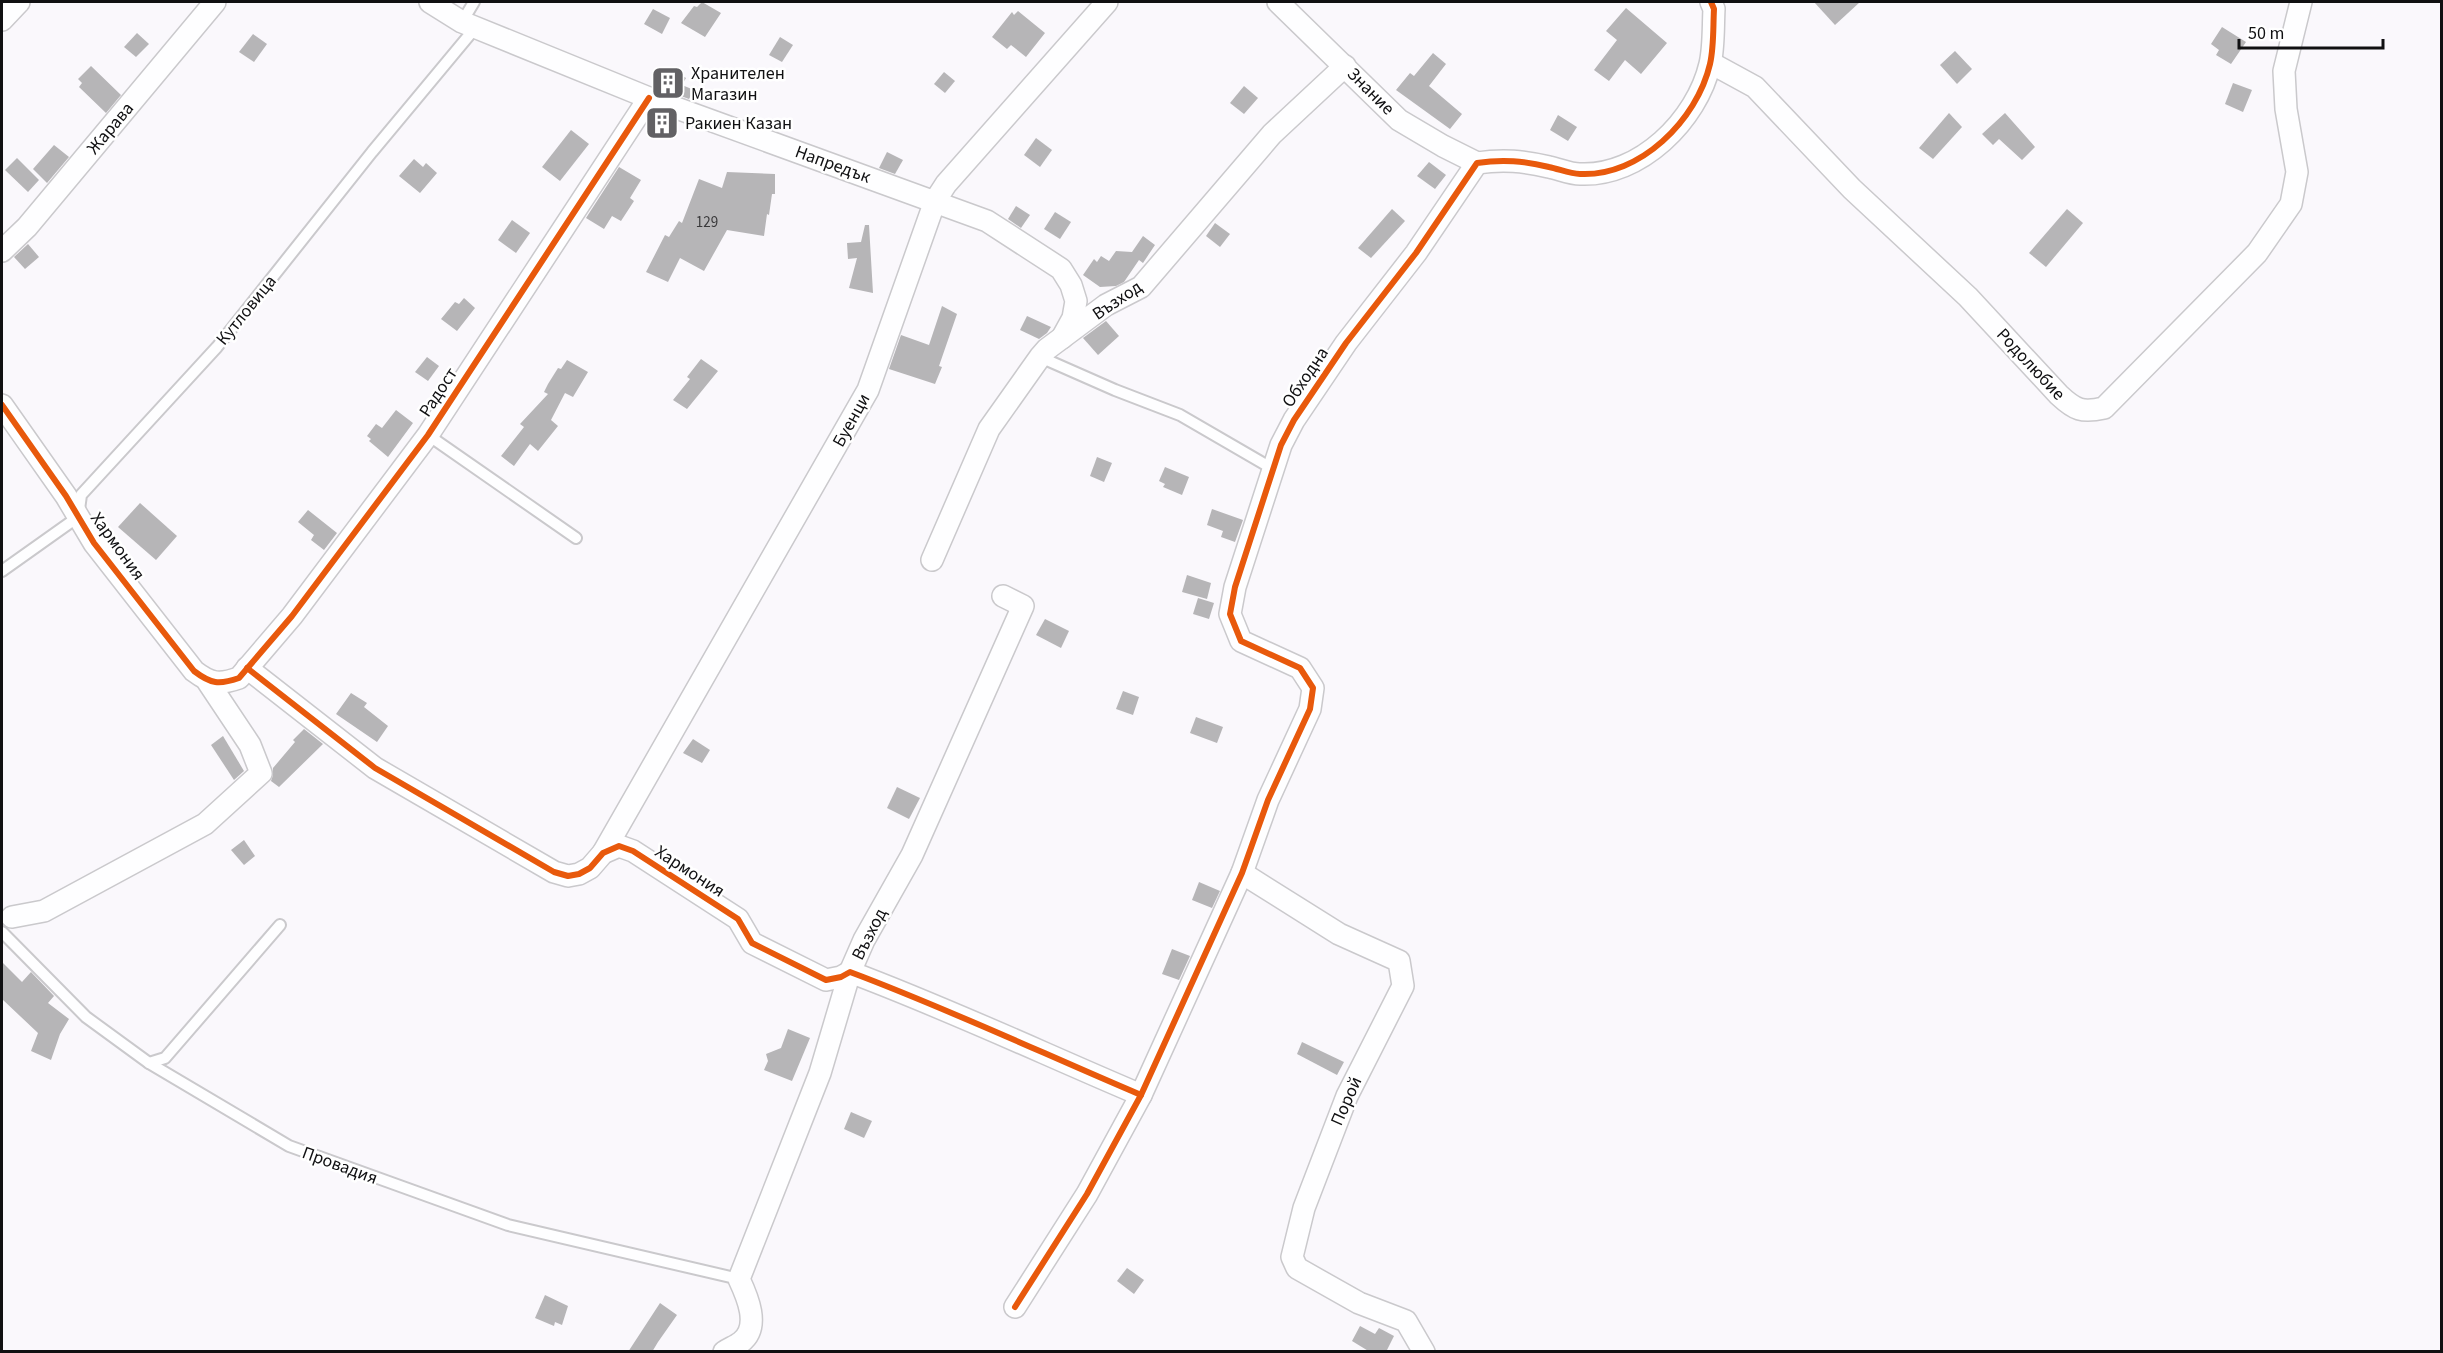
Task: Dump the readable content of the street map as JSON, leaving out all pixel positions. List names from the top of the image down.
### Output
{
  "streets": {
    "street": [
      "Знание",
      "Жарава",
      "Напредък",
      "Възход",
      "Родолюбие",
      "Обходна",
      "Радост",
      "Буенци",
      "Хармония",
      "Порой"
    ],
    "lane": ["Кутловица", "Провадия"]
  },
  "crossings": [
    ["Знание", "Възход"],
    ["Знание", "Обходна"],
    ["Напредък", "Възход"],
    ["Напредък", "Кутловица"],
    ["Напредък", "Радост"],
    ["Напредък", "Буенци"],
    ["Възход", "Хармония"],
    ["Възход", "Провадия"],
    ["Кутловица", "Хармония"],
    ["Обходна", "Порой"],
    ["Радост", "Хармония"],
    ["Буенци", "Хармония"],
    ["Хармония", "Провадия"]
  ],
  "places": {
    "building": ["Хранителен Магазин", "Ракиен Казан"]
  },
  "house_numbers": ["129"],
  "scale_bar": "50 m"
}
